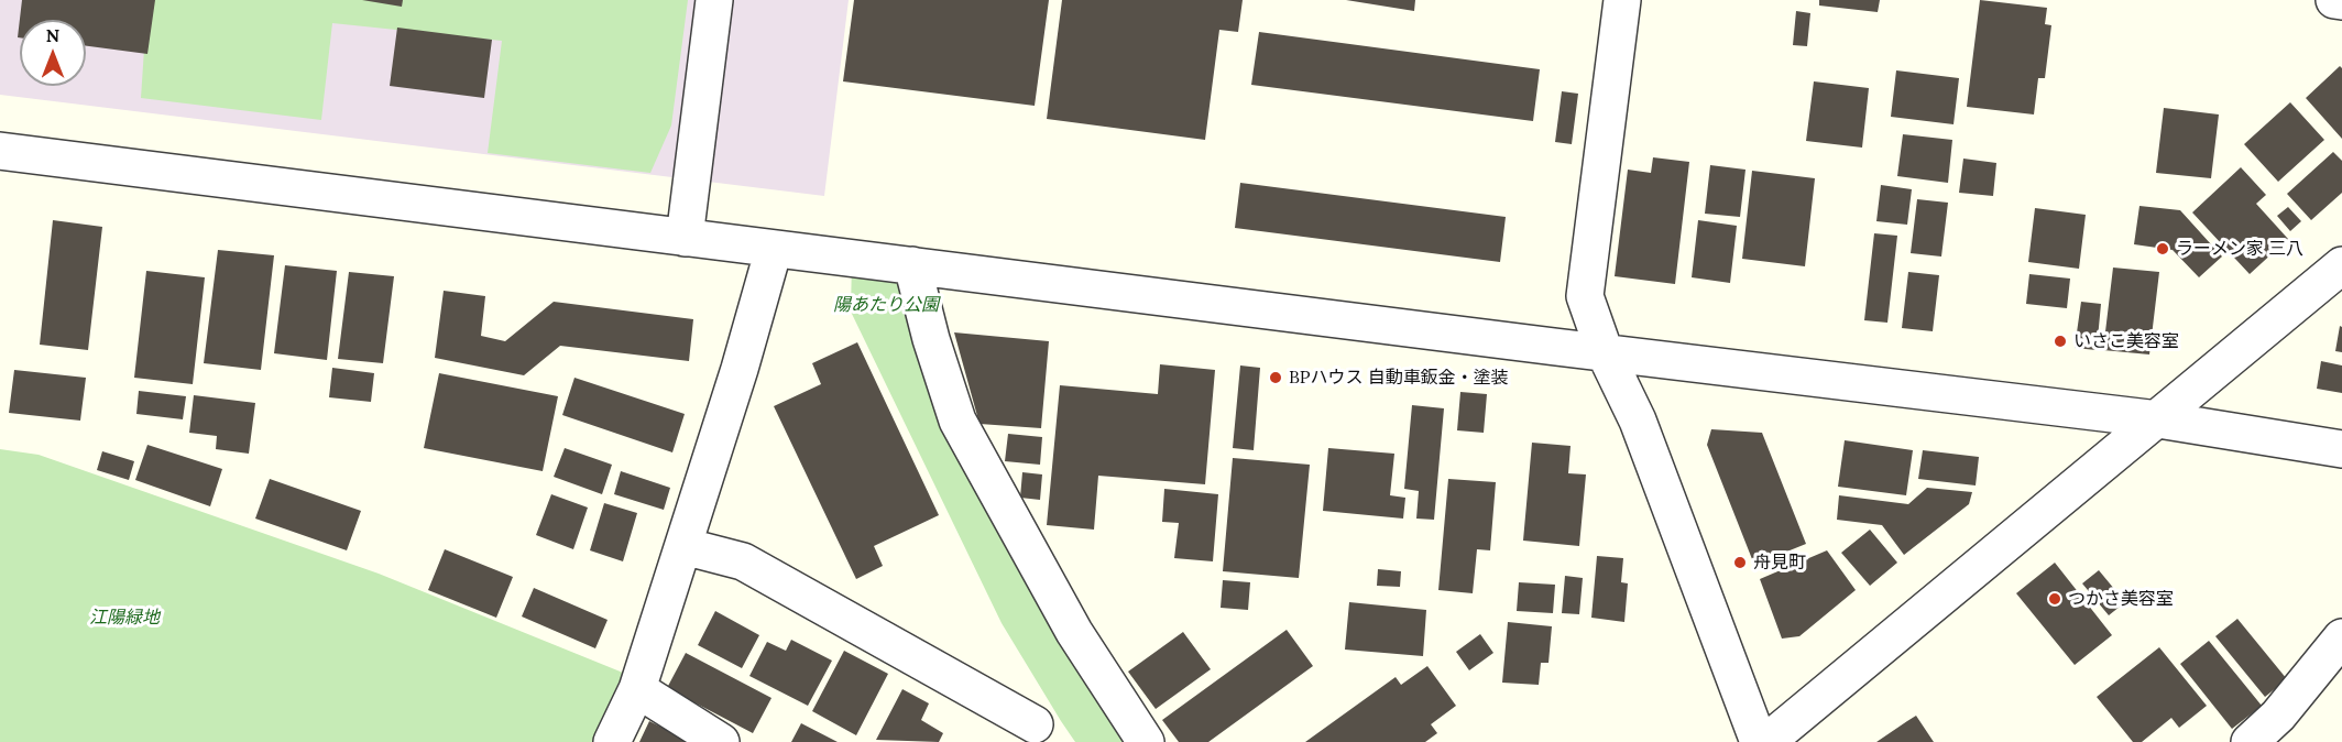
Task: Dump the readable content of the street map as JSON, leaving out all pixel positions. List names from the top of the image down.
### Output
{
  "parks": ["陽あたり公園", "江陽緑地"],
  "places": [
    "ラーメン家 三八",
    "いさこ美容室",
    "BPハウス 自動車鈑金・塗装",
    "舟見町",
    "つかさ美容室"
  ],
  "north": "top"
}
